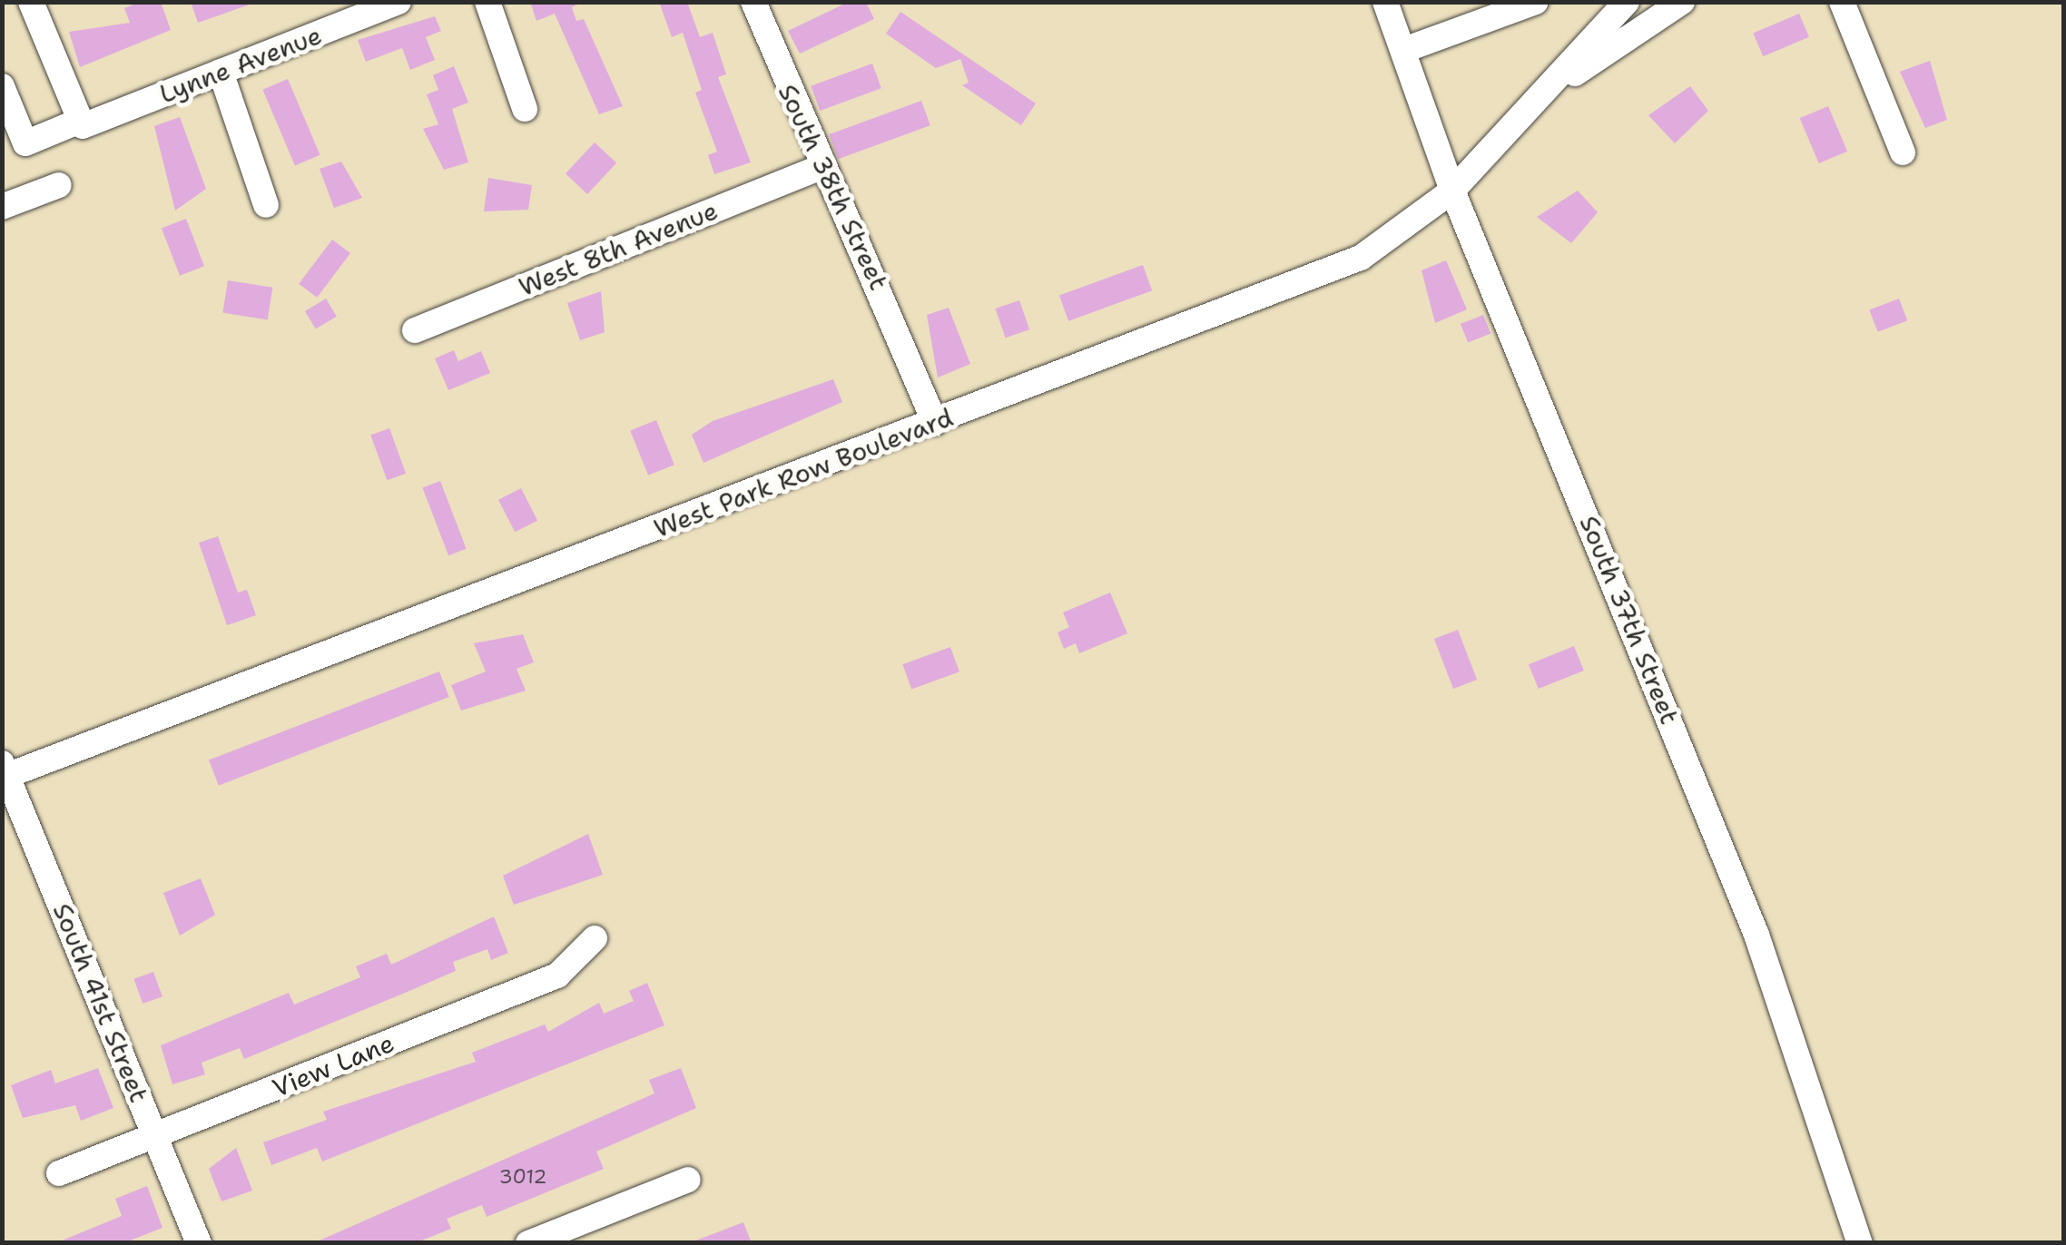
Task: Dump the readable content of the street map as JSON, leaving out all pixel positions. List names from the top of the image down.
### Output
{
  "streets": {
    "street": [
      "Lynne Avenue",
      "South 38th Street",
      "West 8th Avenue",
      "West Park Row Boulevard",
      "South 37th Street",
      "South 41st Street",
      "View Lane"
    ]
  },
  "crossings": [
    ["South 38th Street", "West 8th Avenue"],
    ["South 38th Street", "West Park Row Boulevard"],
    ["West Park Row Boulevard", "South 37th Street"],
    ["West Park Row Boulevard", "South 41st Street"],
    ["South 41st Street", "View Lane"]
  ],
  "house_numbers": ["3012"]
}
